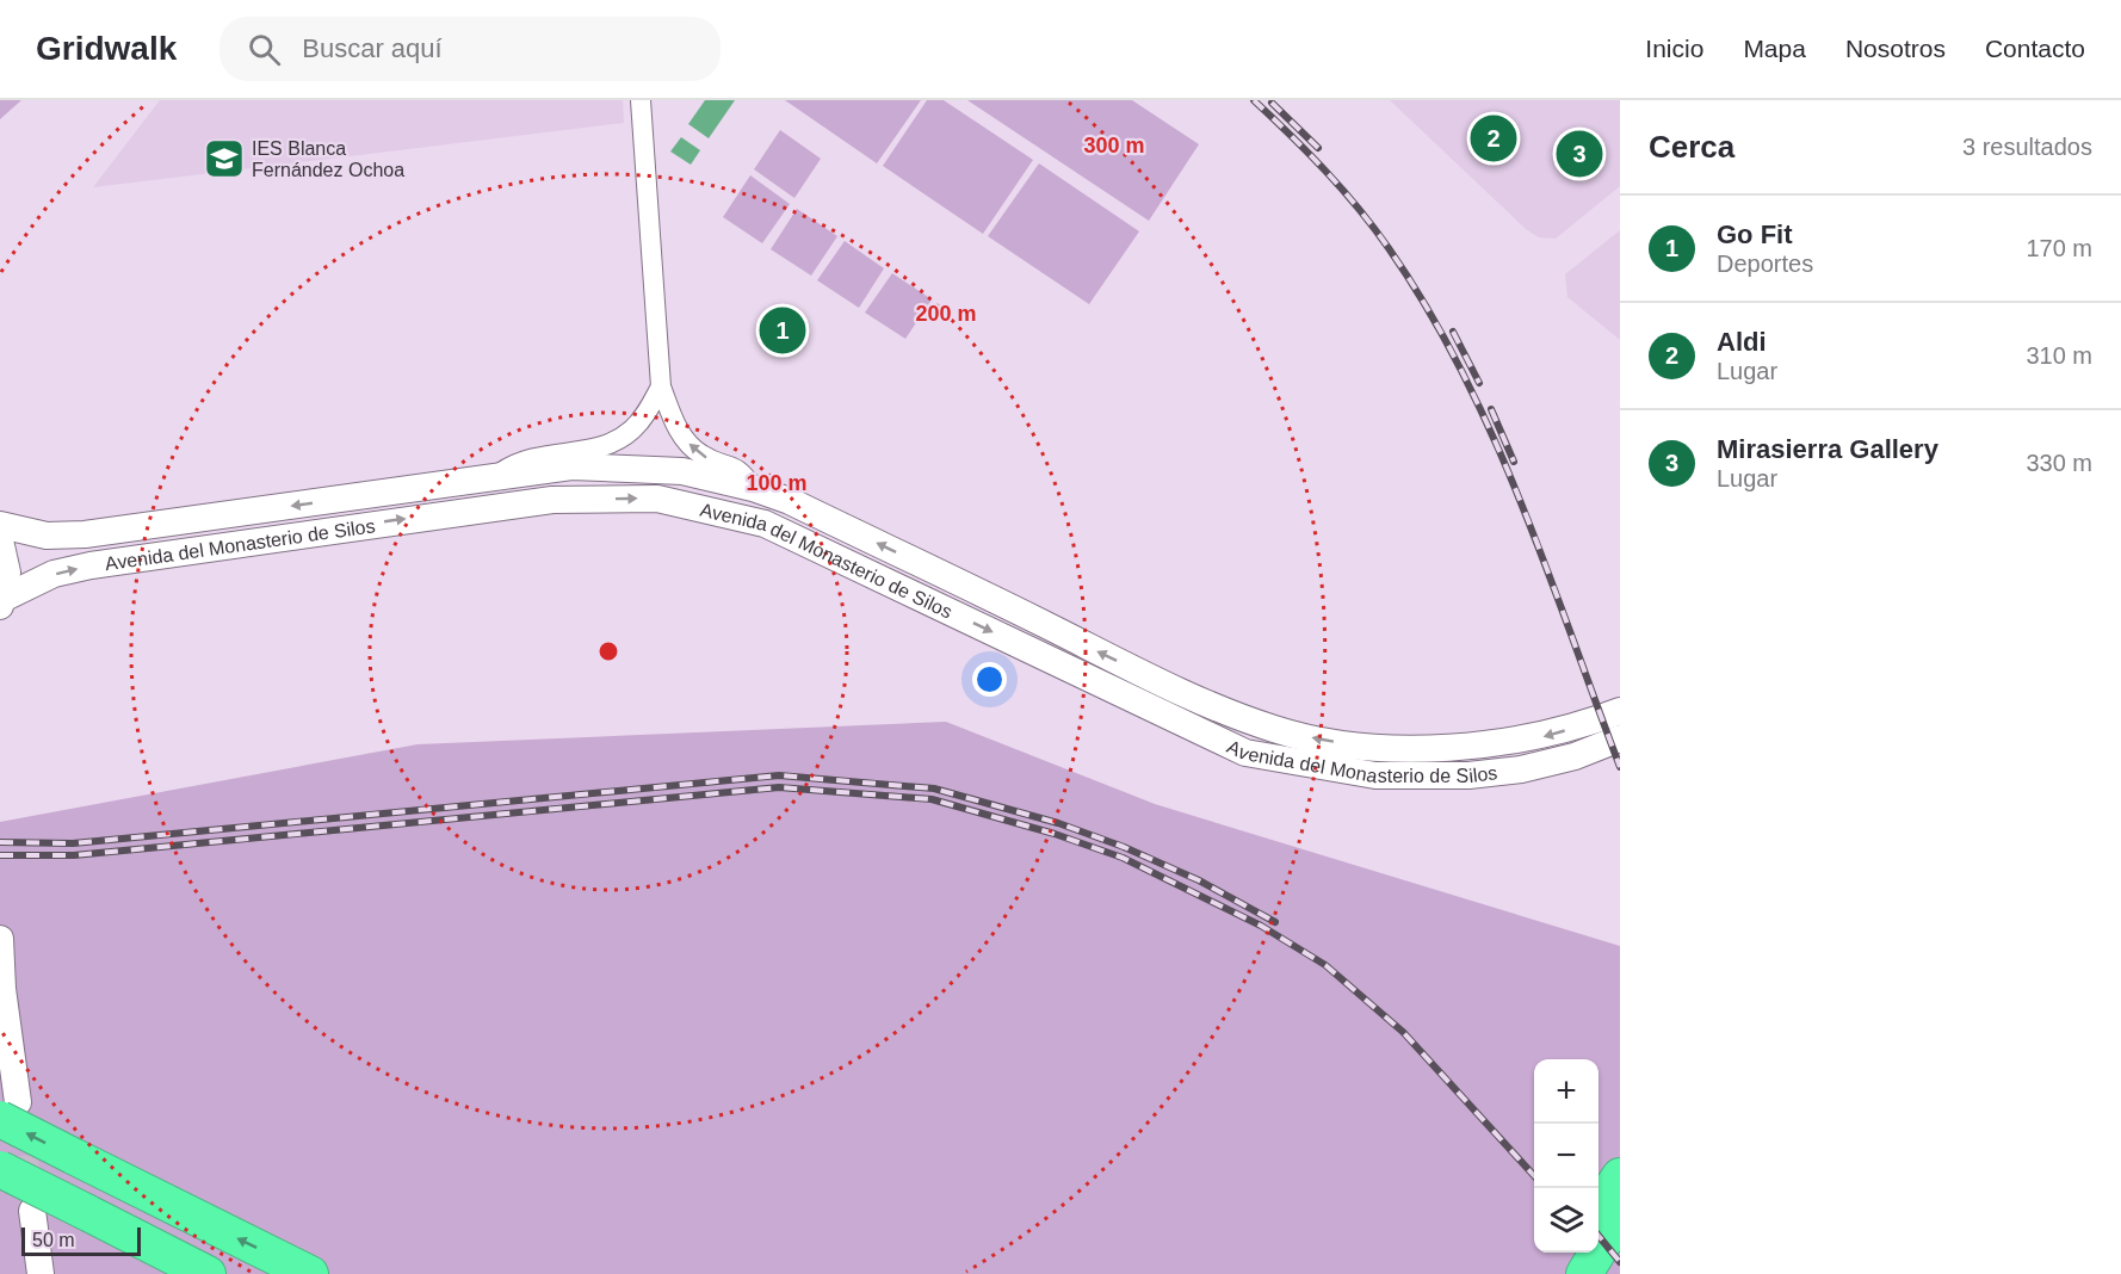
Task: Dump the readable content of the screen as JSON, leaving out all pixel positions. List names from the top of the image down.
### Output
{
  "streets": {
    "street": ["Avenida del Monasterio de Silos"]
  },
  "places": {
    "school or university": ["IES Blanca Fernández Ochoa"]
  },
  "scale_bar": "50 m",
  "page": {
    "header": "Gridwalk",
    "search": "Buscar aquí",
    "nav": [
      "Inicio",
      "Mapa",
      "Nosotros",
      "Contacto"
    ],
    "heading": ["Cerca", "3 resultados"],
    "pins": ["2", "3", "1"],
    "list": [
      {
        "mark": "1",
        "name": "Go Fit",
        "note": "Deportes",
        "value": "170 m"
      },
      {
        "mark": "2",
        "name": "Aldi",
        "note": "Lugar",
        "value": "310 m"
      },
      {
        "mark": "3",
        "name": "Mirasierra Gallery",
        "note": "Lugar",
        "value": "330 m"
      }
    ],
    "map_buttons": ["+", "−"],
    "scale": "50 m"
  },
  "rings": ["300 m", "200 m", "100 m"]
}
